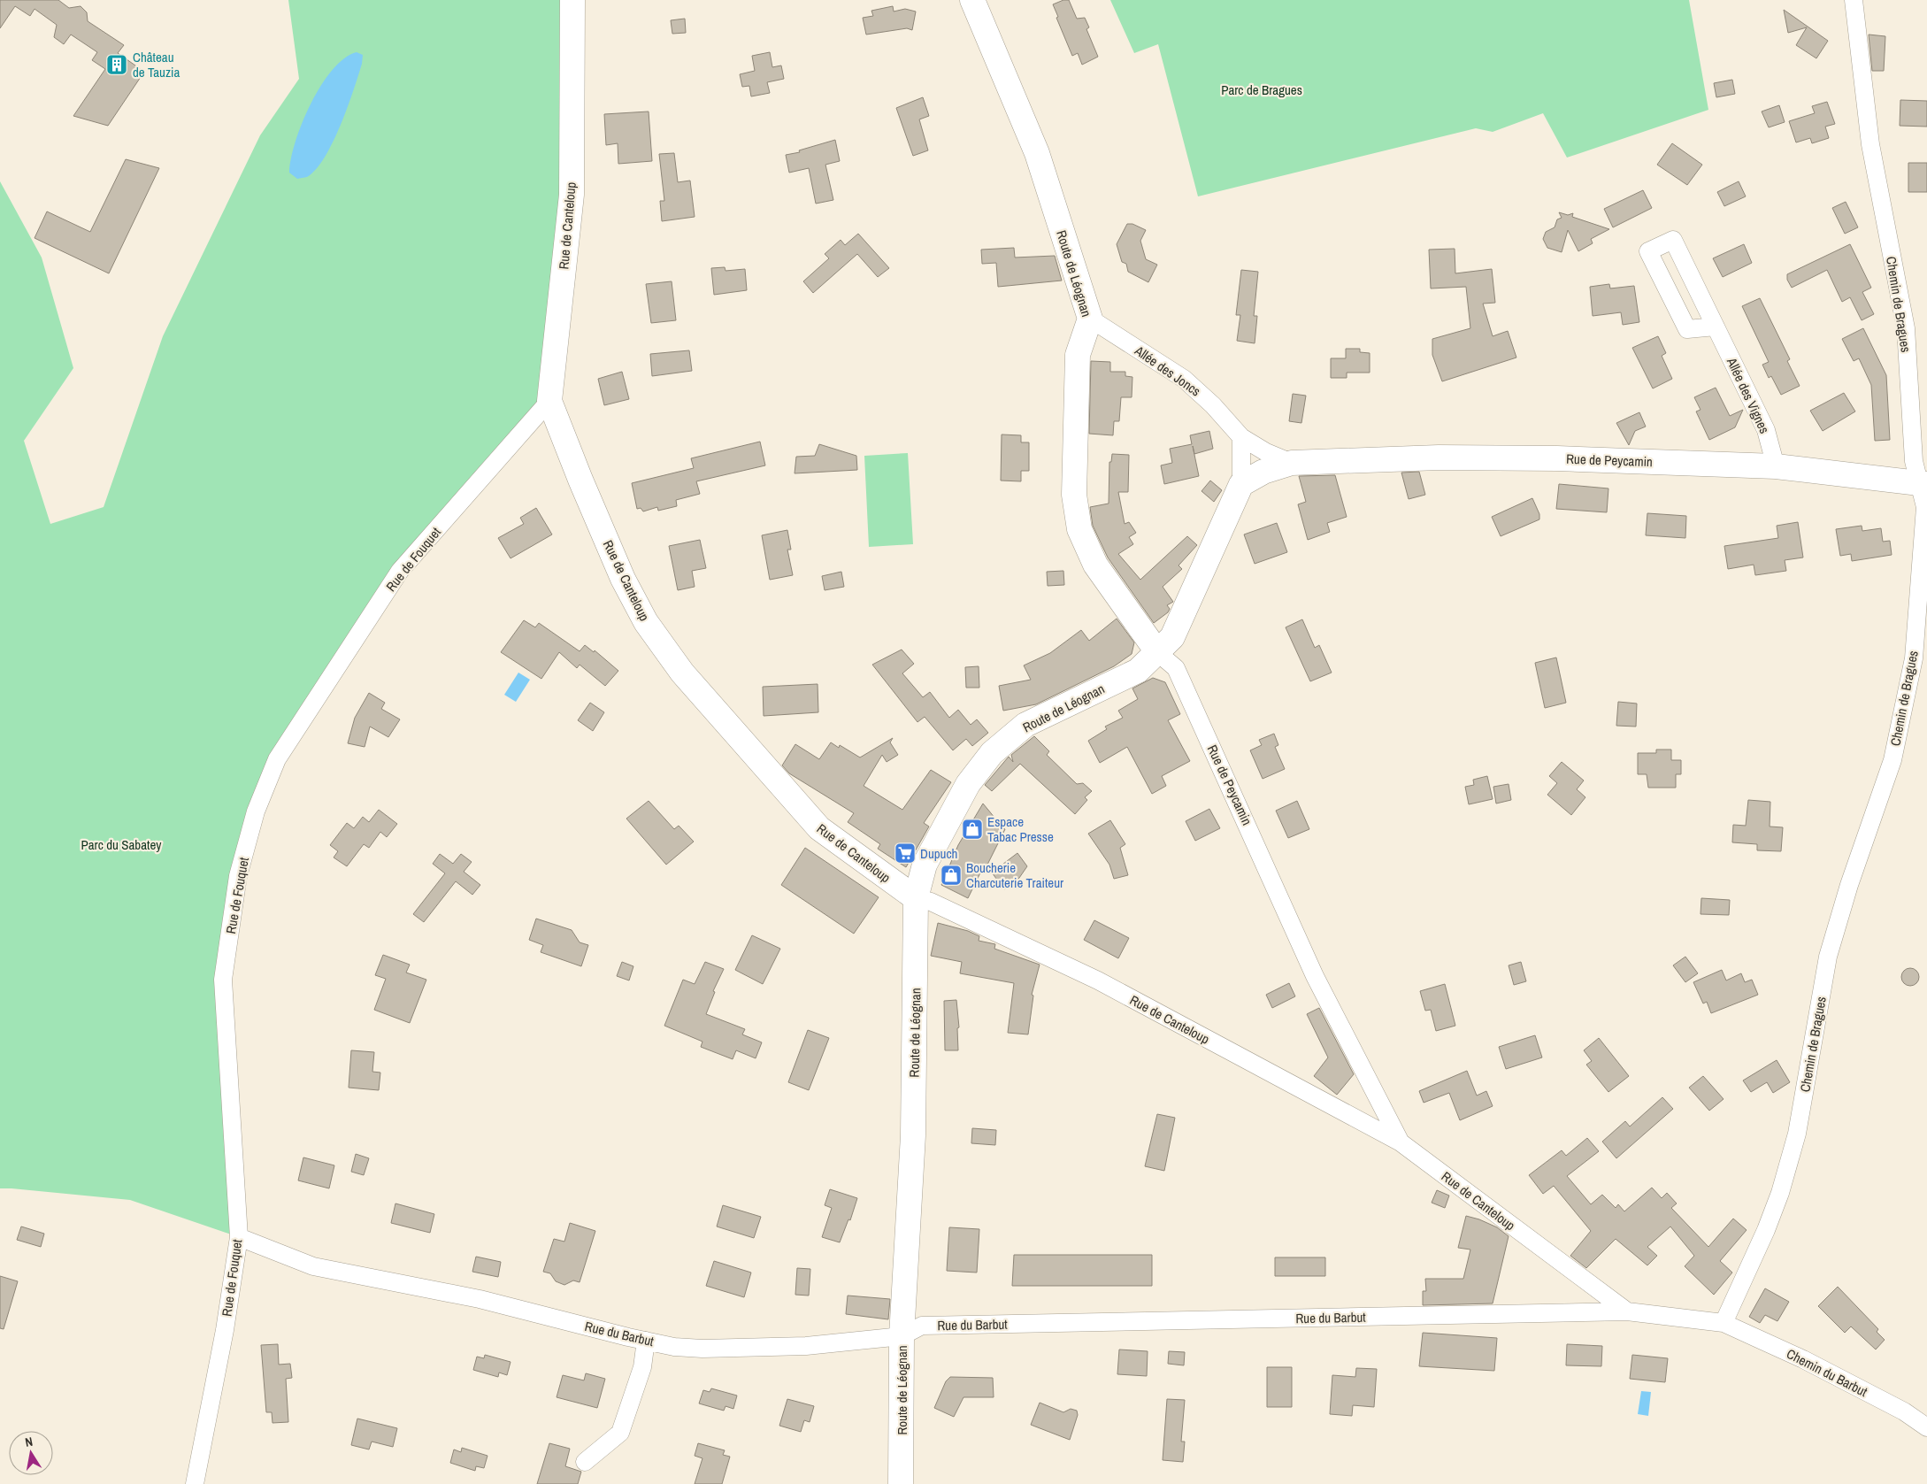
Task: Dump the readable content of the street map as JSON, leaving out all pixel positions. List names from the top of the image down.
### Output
{
  "streets": {
    "street": [
      "Rue de Canteloup",
      "Route de Léognan",
      "Chemin de Bragues",
      "Allée des Joncs",
      "Allée des Vignes",
      "Rue de Peycamin",
      "Rue de Fouquet",
      "Rue du Barbut",
      "Chemin du Barbut"
    ]
  },
  "crossings": [
    ["Rue de Canteloup", "Route de Léognan"],
    ["Rue de Canteloup", "Rue de Peycamin"],
    ["Rue de Canteloup", "Rue de Fouquet"],
    ["Rue de Canteloup", "Rue du Barbut"],
    ["Route de Léognan", "Allée des Joncs"],
    ["Route de Léognan", "Rue de Peycamin"],
    ["Route de Léognan", "Rue du Barbut"],
    ["Chemin de Bragues", "Rue de Peycamin"],
    ["Chemin de Bragues", "Rue du Barbut"],
    ["Chemin de Bragues", "Chemin du Barbut"],
    ["Allée des Joncs", "Rue de Peycamin"],
    ["Allée des Vignes", "Rue de Peycamin"],
    ["Rue de Fouquet", "Rue du Barbut"],
    ["Rue du Barbut", "Chemin du Barbut"]
  ],
  "parks": ["Parc de Bragues", "Parc du Sabatey"],
  "places": {
    "building": ["Château de Tauzia"],
    "shop": ["Espace Tabac Presse", "Boucherie Charcuterie Traiteur"],
    "supermarket": ["Dupuch"]
  },
  "north": "top"
}
